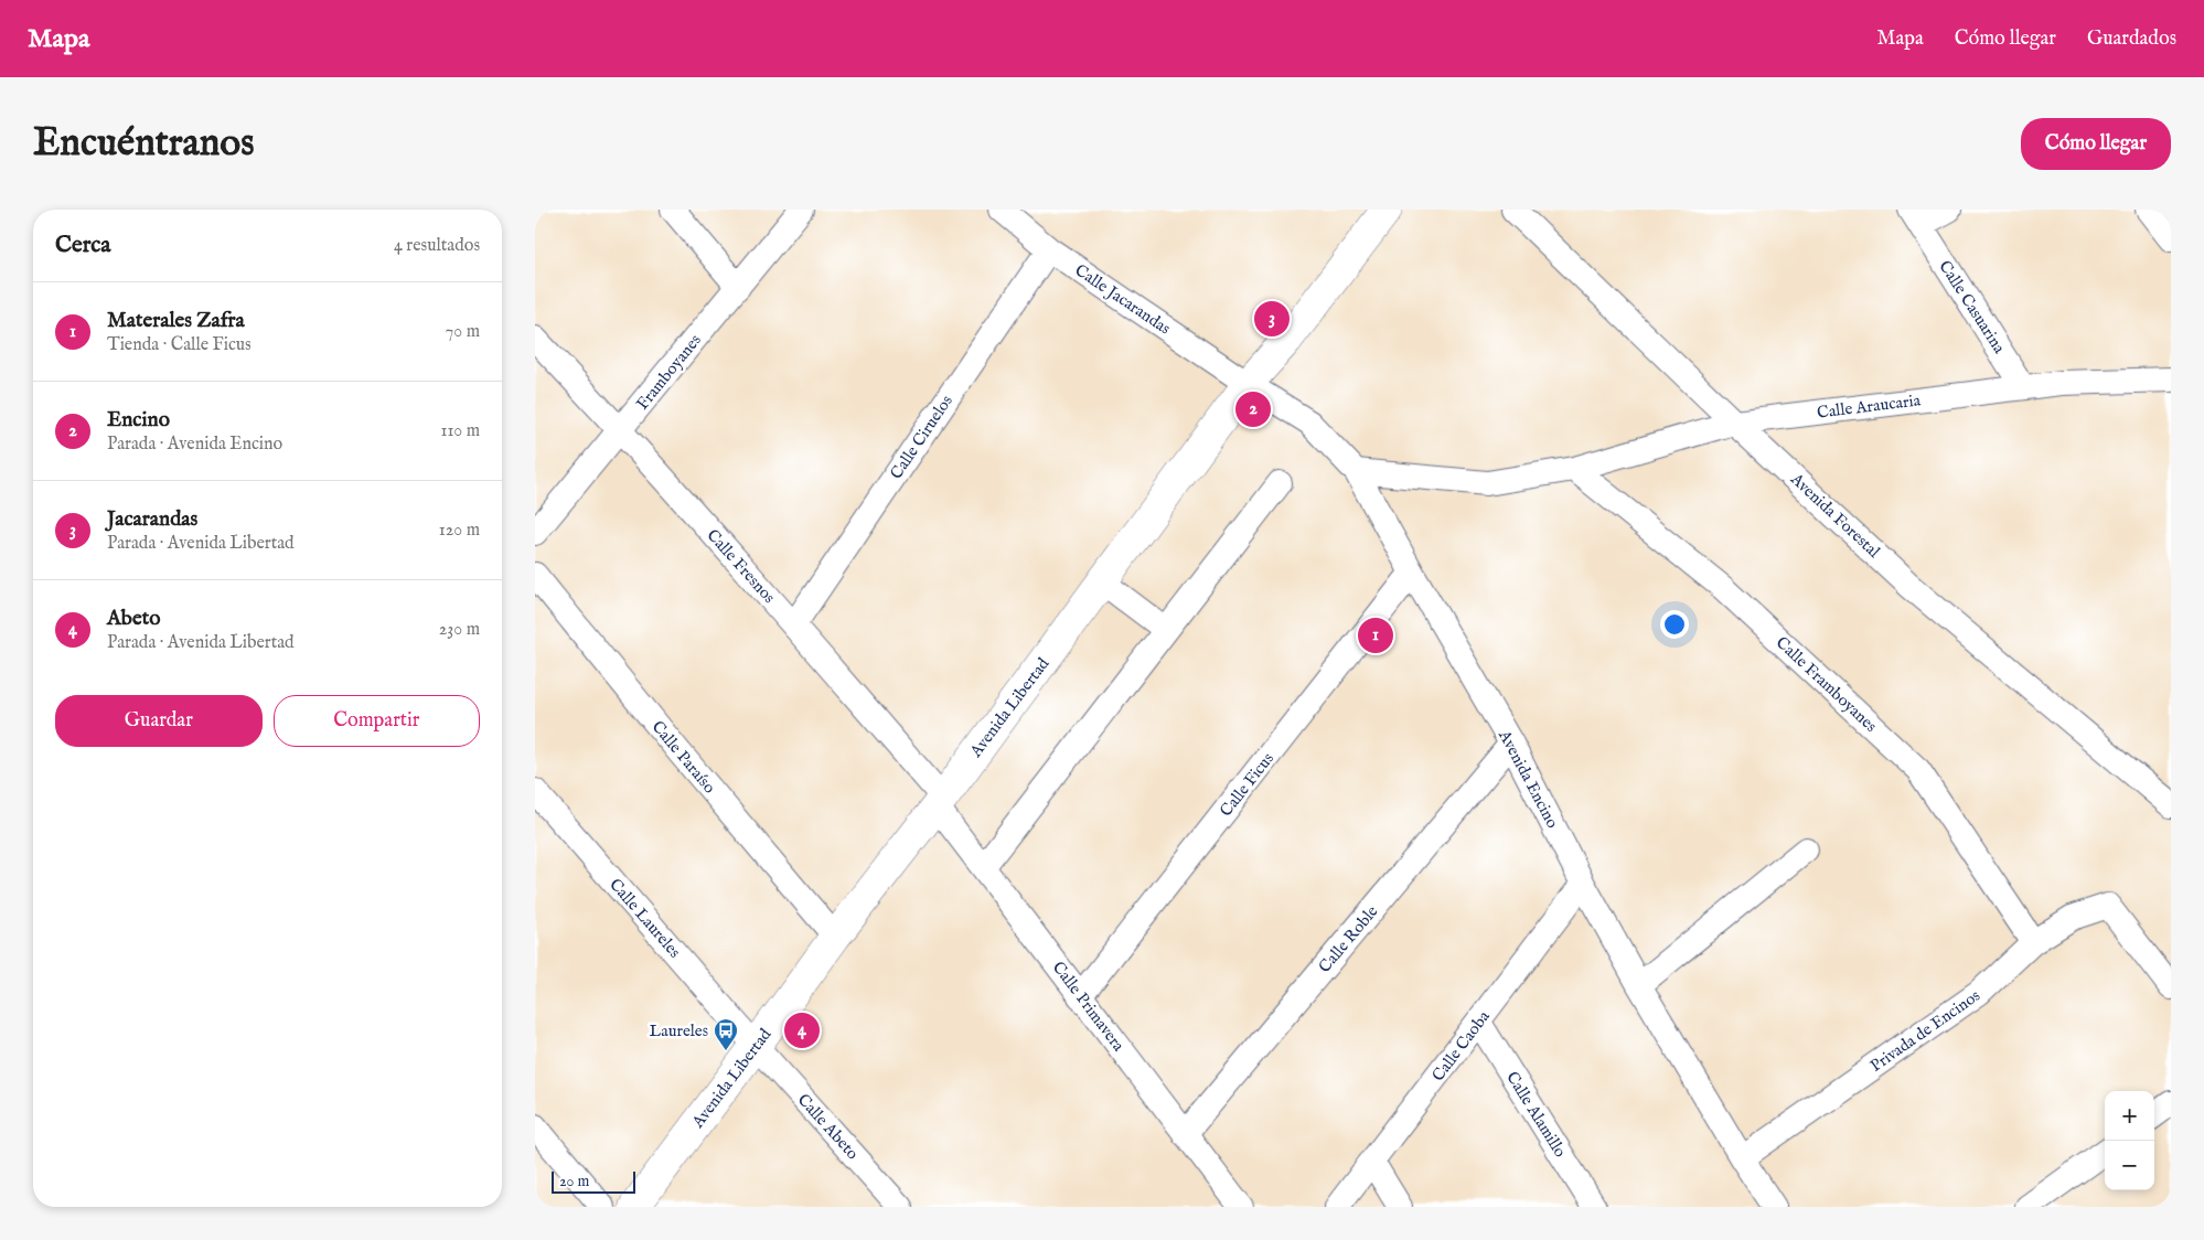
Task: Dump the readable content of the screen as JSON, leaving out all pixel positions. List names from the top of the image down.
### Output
{
  "streets": {
    "main road": ["Avenida Libertad"],
    "street": [
      "Calle Jacarandas",
      "Calle Casuarina",
      "Framboyanes",
      "Calle Araucaria",
      "Calle Ciruelos",
      "Avenida Forestal",
      "Calle Fresnos",
      "Calle Framboyanes",
      "Calle Paraíso",
      "Avenida Encino",
      "Calle Ficus",
      "Calle Laureles",
      "Calle Roble",
      "Calle Primavera",
      "Privada de Encinos",
      "Calle Caoba",
      "Calle Alamillo",
      "Calle Abeto"
    ]
  },
  "crossings": [
    ["Calle Jacarandas", "Calle Ciruelos"],
    ["Calle Jacarandas", "Avenida Libertad"],
    ["Calle Jacarandas", "Avenida Encino"],
    ["Calle Casuarina", "Calle Araucaria"],
    ["Framboyanes", "Calle Fresnos"],
    ["Calle Araucaria", "Avenida Forestal"],
    ["Calle Araucaria", "Calle Framboyanes"],
    ["Calle Araucaria", "Avenida Encino"],
    ["Calle Ciruelos", "Calle Fresnos"],
    ["Calle Fresnos", "Avenida Libertad"],
    ["Calle Fresnos", "Calle Primavera"],
    ["Calle Framboyanes", "Privada de Encinos"],
    ["Avenida Libertad", "Calle Paraíso"],
    ["Avenida Libertad", "Avenida Encino"],
    ["Avenida Libertad", "Calle Laureles"],
    ["Avenida Libertad", "Calle Primavera"],
    ["Avenida Libertad", "Calle Abeto"],
    ["Avenida Encino", "Calle Ficus"],
    ["Avenida Encino", "Calle Roble"],
    ["Avenida Encino", "Privada de Encinos"],
    ["Avenida Encino", "Calle Caoba"],
    ["Calle Ficus", "Calle Primavera"],
    ["Calle Laureles", "Calle Abeto"],
    ["Calle Roble", "Calle Primavera"],
    ["Calle Caoba", "Calle Alamillo"]
  ],
  "places": {
    "bus stop": ["Laureles"]
  },
  "scale_bar": "20 m",
  "page": {
    "header": "Mapa",
    "nav": ["Mapa", "Cómo llegar", "Guardados"],
    "buttons": [
      "Cómo llegar",
      ["Guardar", "Compartir"]
    ],
    "title": "Encuéntranos",
    "heading": ["Cerca", "4 resultados"],
    "list": [
      {
        "mark": "1",
        "name": "Materales Zafra",
        "note": "Tienda · Calle Ficus",
        "value": "70 m"
      },
      {
        "mark": "2",
        "name": "Encino",
        "note": "Parada · Avenida Encino",
        "value": "110 m"
      },
      {
        "mark": "3",
        "name": "Jacarandas",
        "note": "Parada · Avenida Libertad",
        "value": "120 m"
      },
      {
        "mark": "4",
        "name": "Abeto",
        "note": "Parada · Avenida Libertad",
        "value": "230 m"
      }
    ],
    "pins": [
      "3",
      "2",
      "1",
      "4"
    ],
    "map_buttons": ["+", "−"],
    "scale": "20 m"
  }
}
